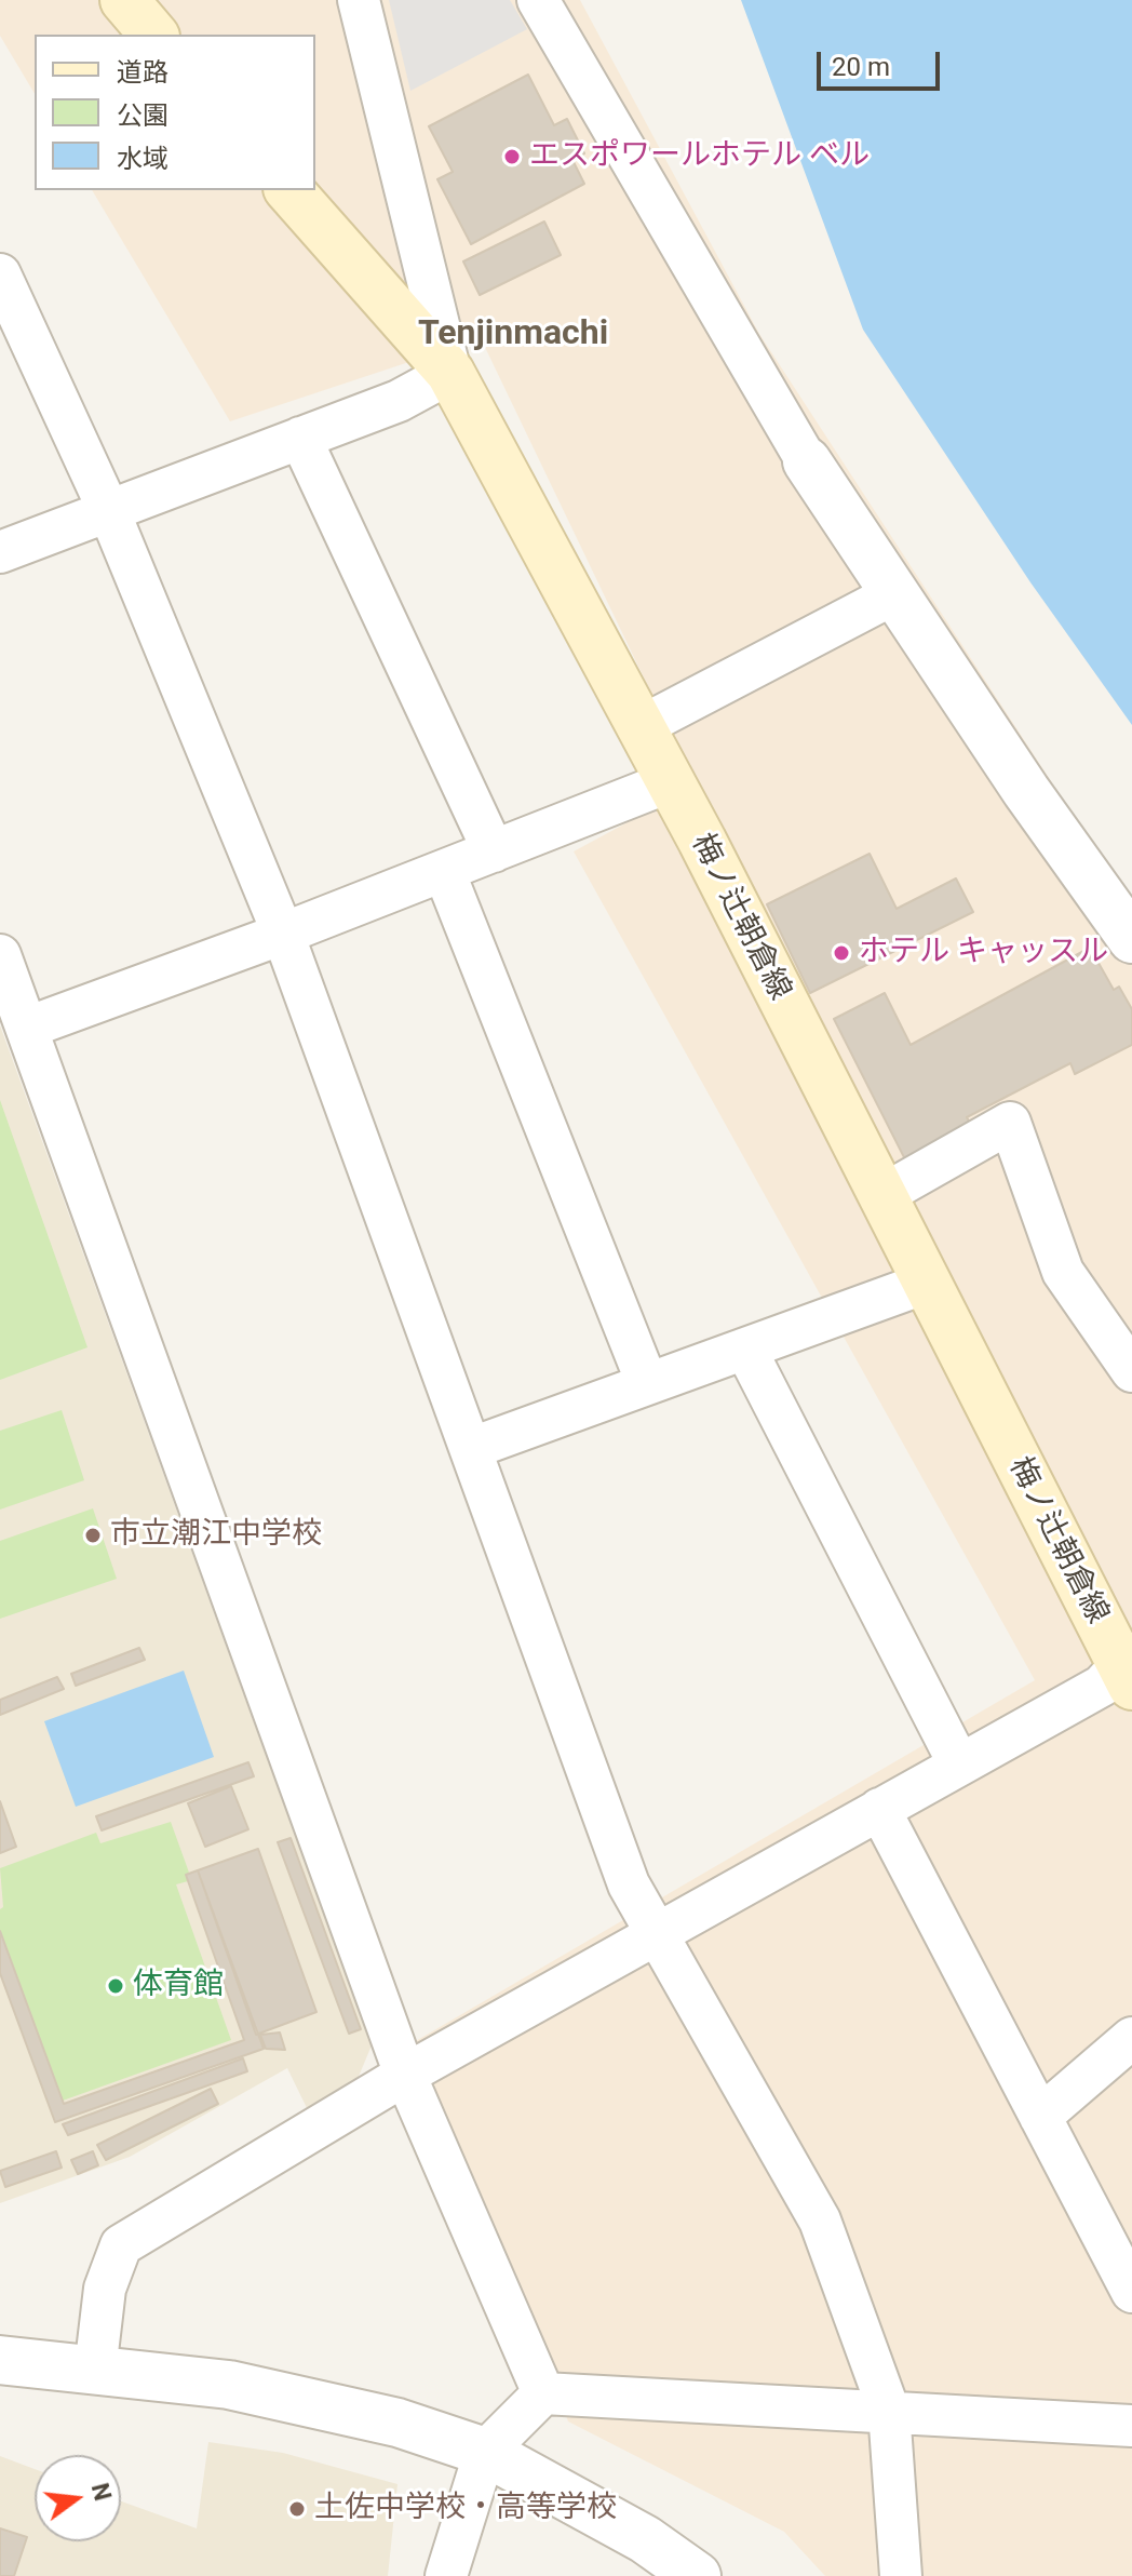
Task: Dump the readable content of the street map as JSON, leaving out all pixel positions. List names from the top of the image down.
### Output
{
  "streets": {
    "main road": ["梅ノ辻朝倉線"]
  },
  "districts": ["Tenjinmachi"],
  "places": [
    "エスポワールホテル ベル",
    "ホテル キャッスル",
    "市立潮江中学校",
    "体育館",
    "土佐中学校・高等学校"
  ],
  "legend": ["道路", "公園", "水域"],
  "scale_bar": "20 m",
  "north": "right"
}
